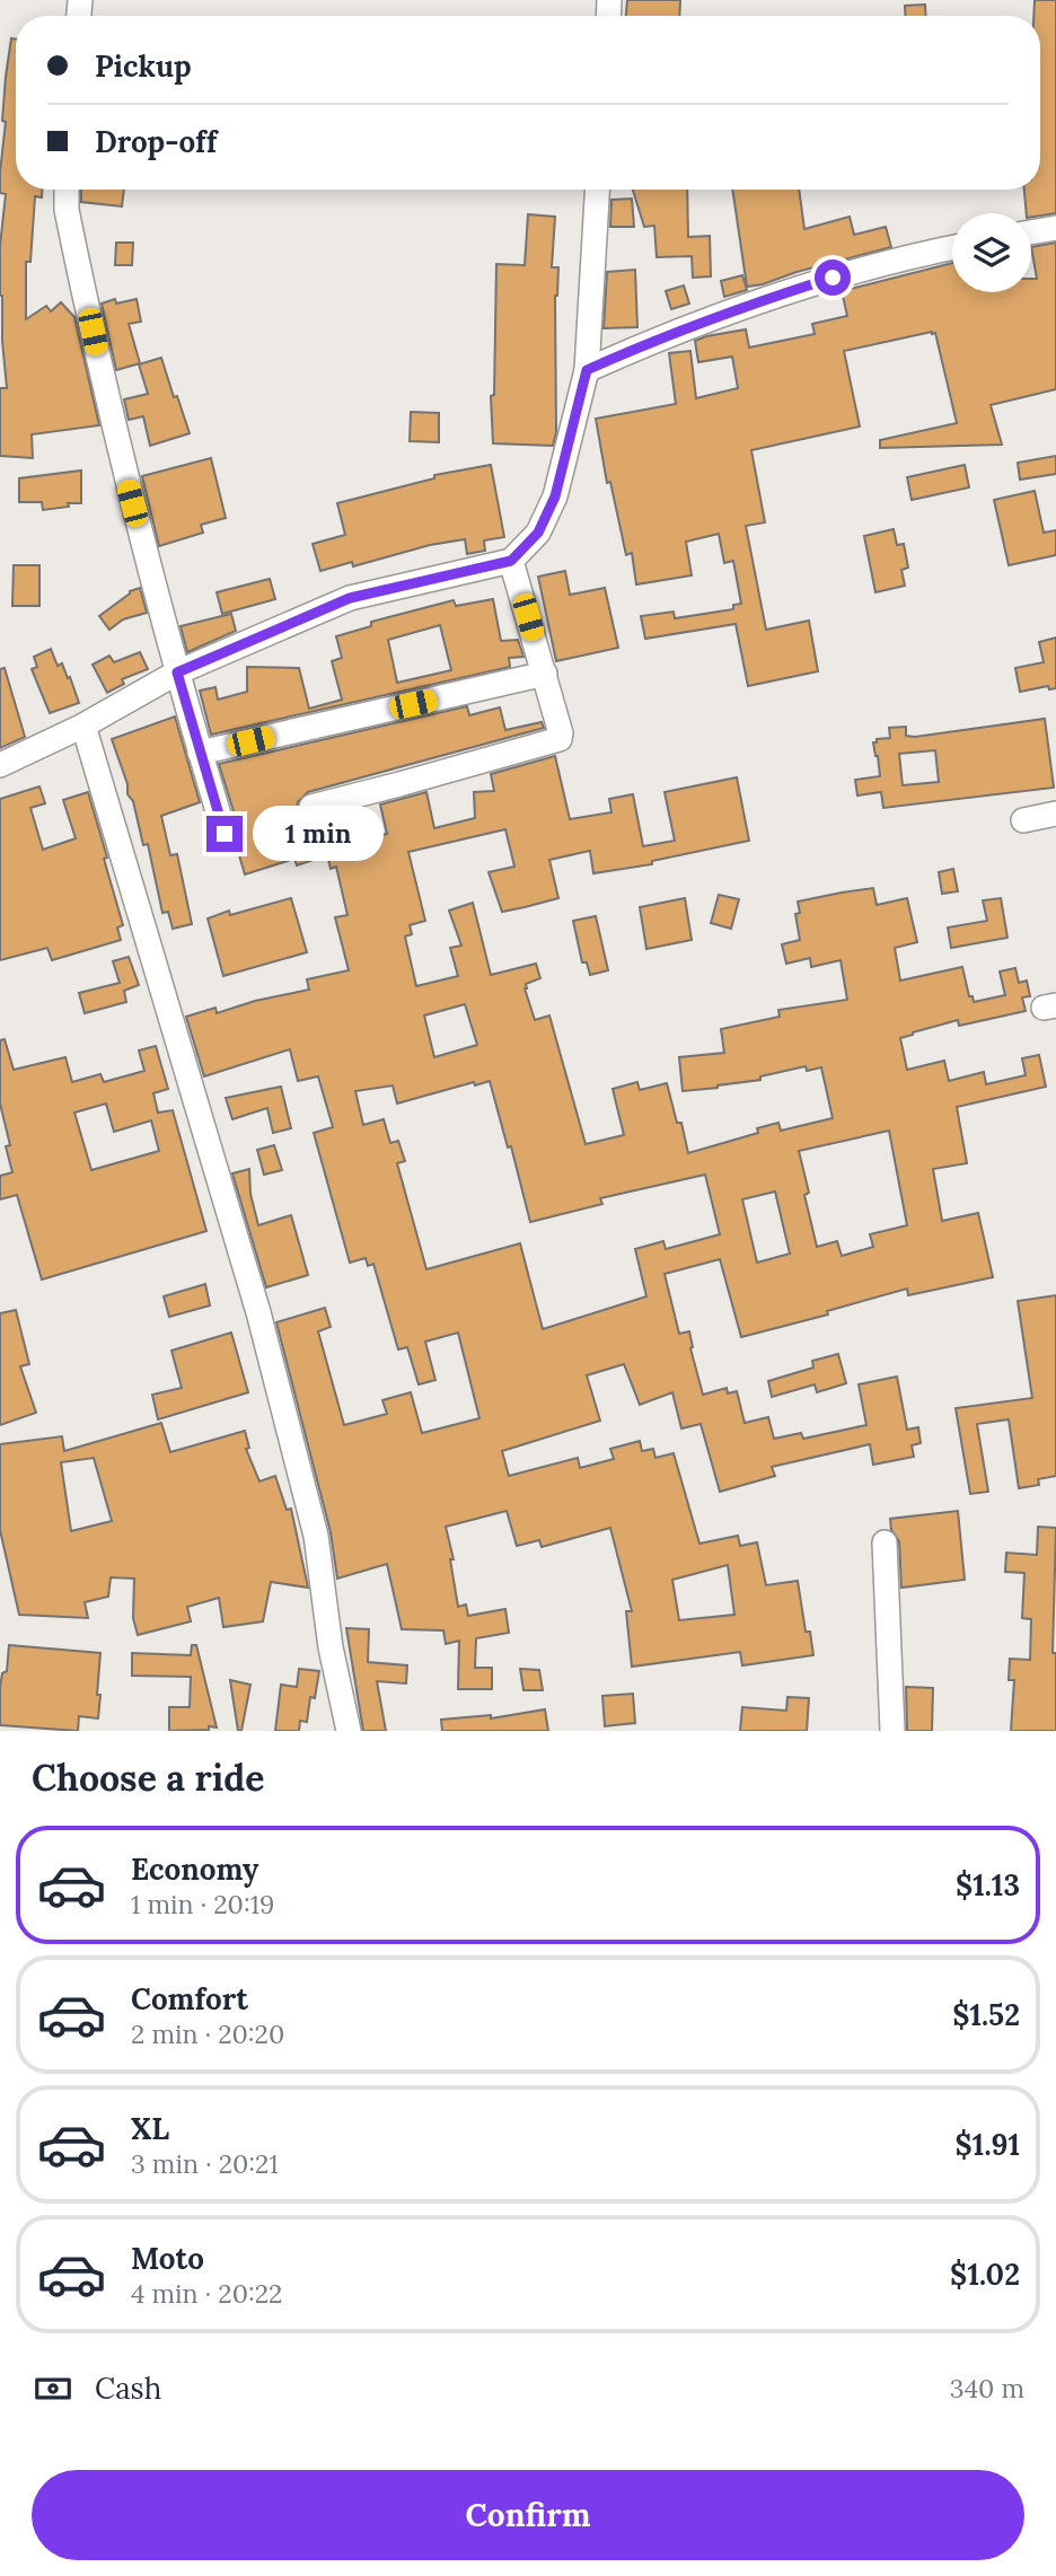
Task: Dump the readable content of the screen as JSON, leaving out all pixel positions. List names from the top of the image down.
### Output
{
  "page": {
    "banner": ["Pickup", "Drop-off"],
    "bubble": "1 min",
    "heading": "Choose a ride",
    "list": [
      {
        "name": "Economy",
        "note": "1 min · 20:19",
        "value": "$1.13"
      },
      {
        "name": "Comfort",
        "note": "2 min · 20:20",
        "value": "$1.52"
      },
      {
        "name": "XL",
        "note": "3 min · 20:21",
        "value": "$1.91"
      },
      {
        "name": "Moto",
        "note": "4 min · 20:22",
        "value": "$1.02"
      }
    ],
    "pay": ["Cash", "340 m"],
    "buttons": "Confirm"
  }
}
